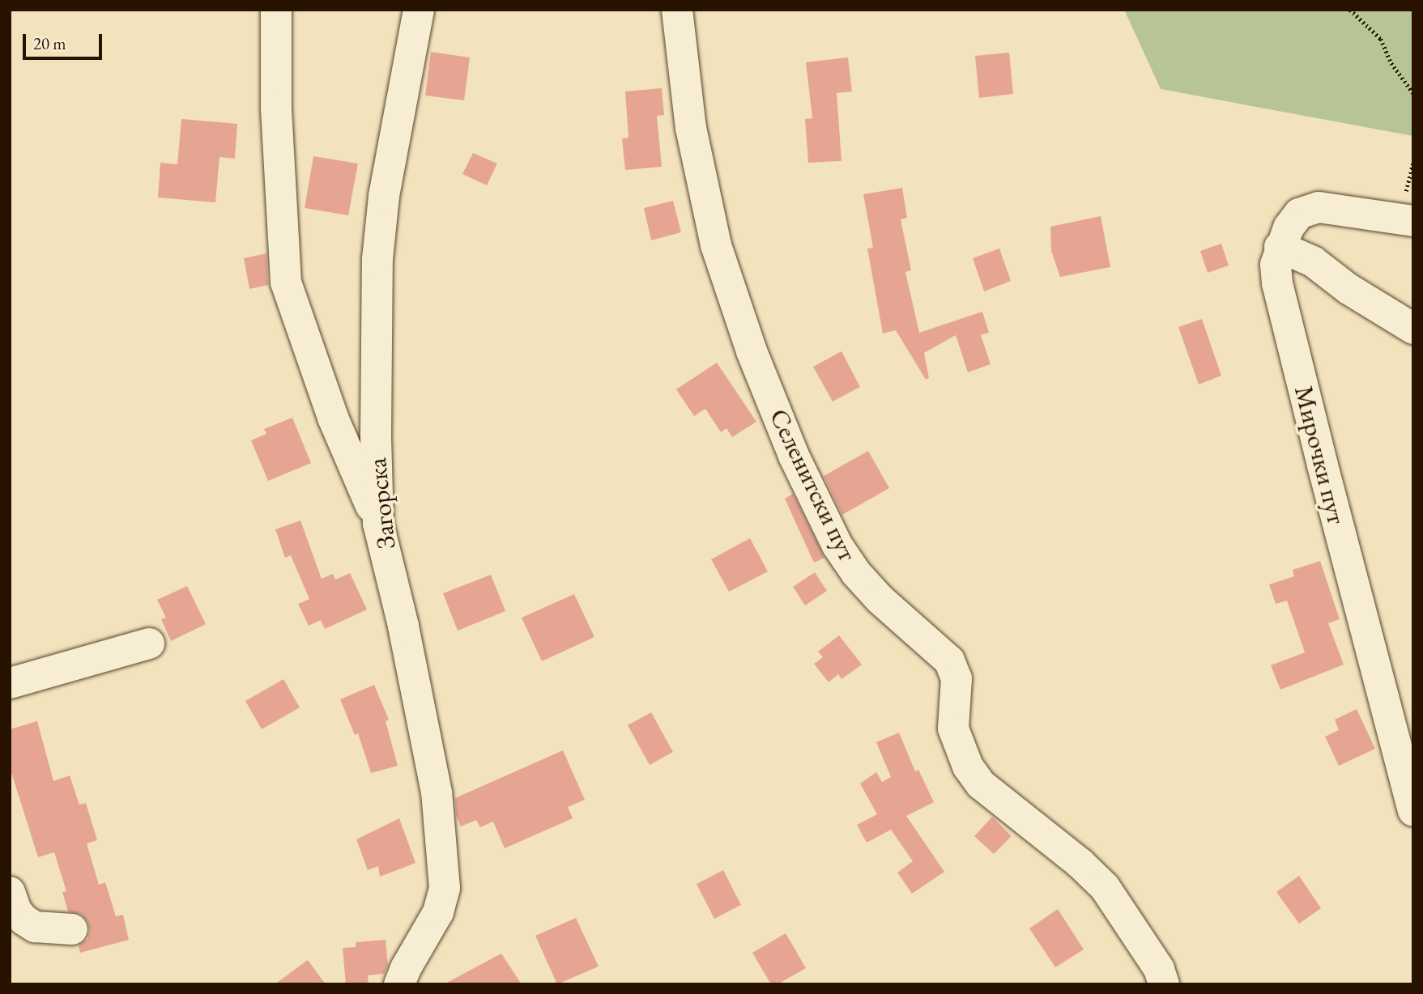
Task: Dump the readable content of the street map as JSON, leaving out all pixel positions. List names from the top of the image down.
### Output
{
  "streets": {
    "street": ["Мирочки пут", "Селенитски пут", "Загорска"]
  },
  "scale_bar": "20 m"
}
